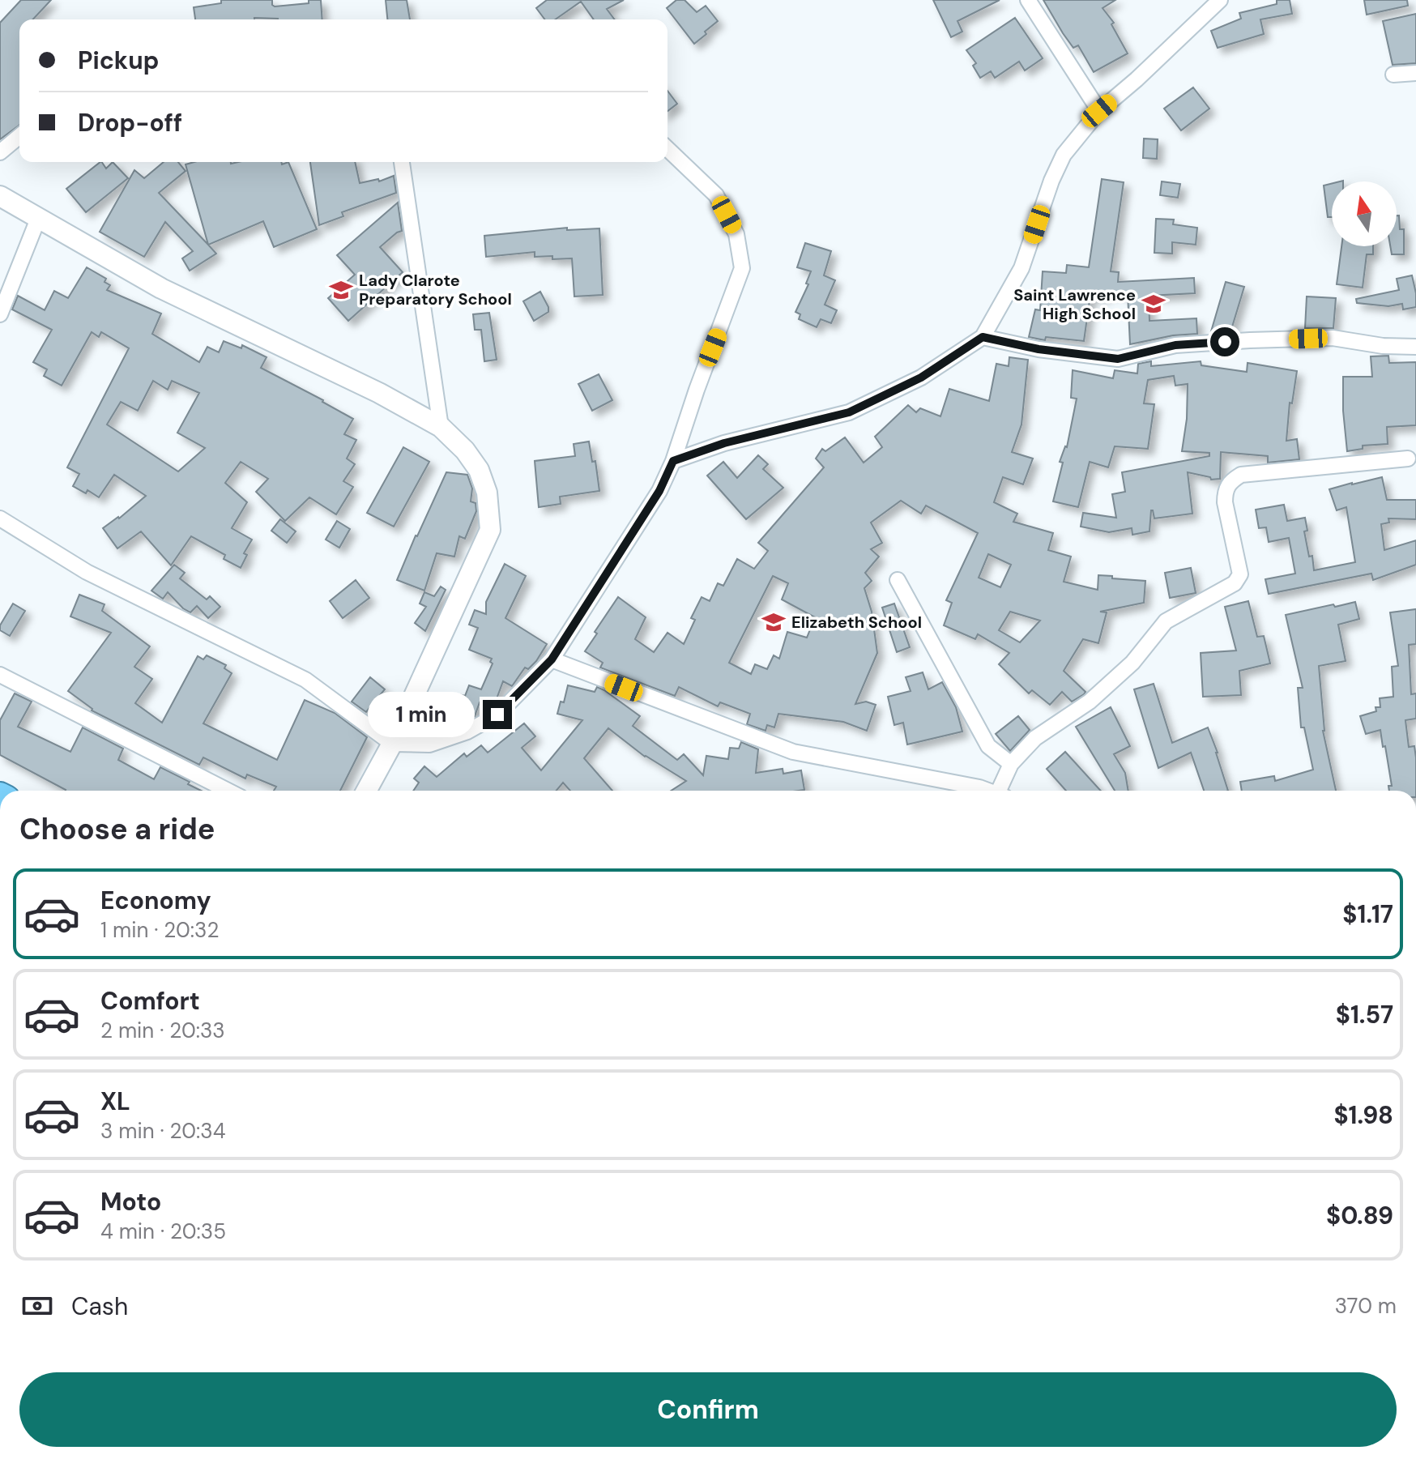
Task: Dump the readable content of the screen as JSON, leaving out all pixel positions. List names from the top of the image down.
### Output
{
  "places": {
    "school or university": ["Lady Clarote Preparatory School", "Saint Lawrence High School", "Elizabeth School"]
  },
  "north": "top",
  "page": {
    "banner": ["Pickup", "Drop-off"],
    "bubble": "1 min",
    "heading": "Choose a ride",
    "list": [
      {
        "name": "Economy",
        "note": "1 min · 20:32",
        "value": "$1.17"
      },
      {
        "name": "Comfort",
        "note": "2 min · 20:33",
        "value": "$1.57"
      },
      {
        "name": "XL",
        "note": "3 min · 20:34",
        "value": "$1.98"
      },
      {
        "name": "Moto",
        "note": "4 min · 20:35",
        "value": "$0.89"
      }
    ],
    "pay": ["Cash", "370 m"],
    "buttons": "Confirm"
  }
}
